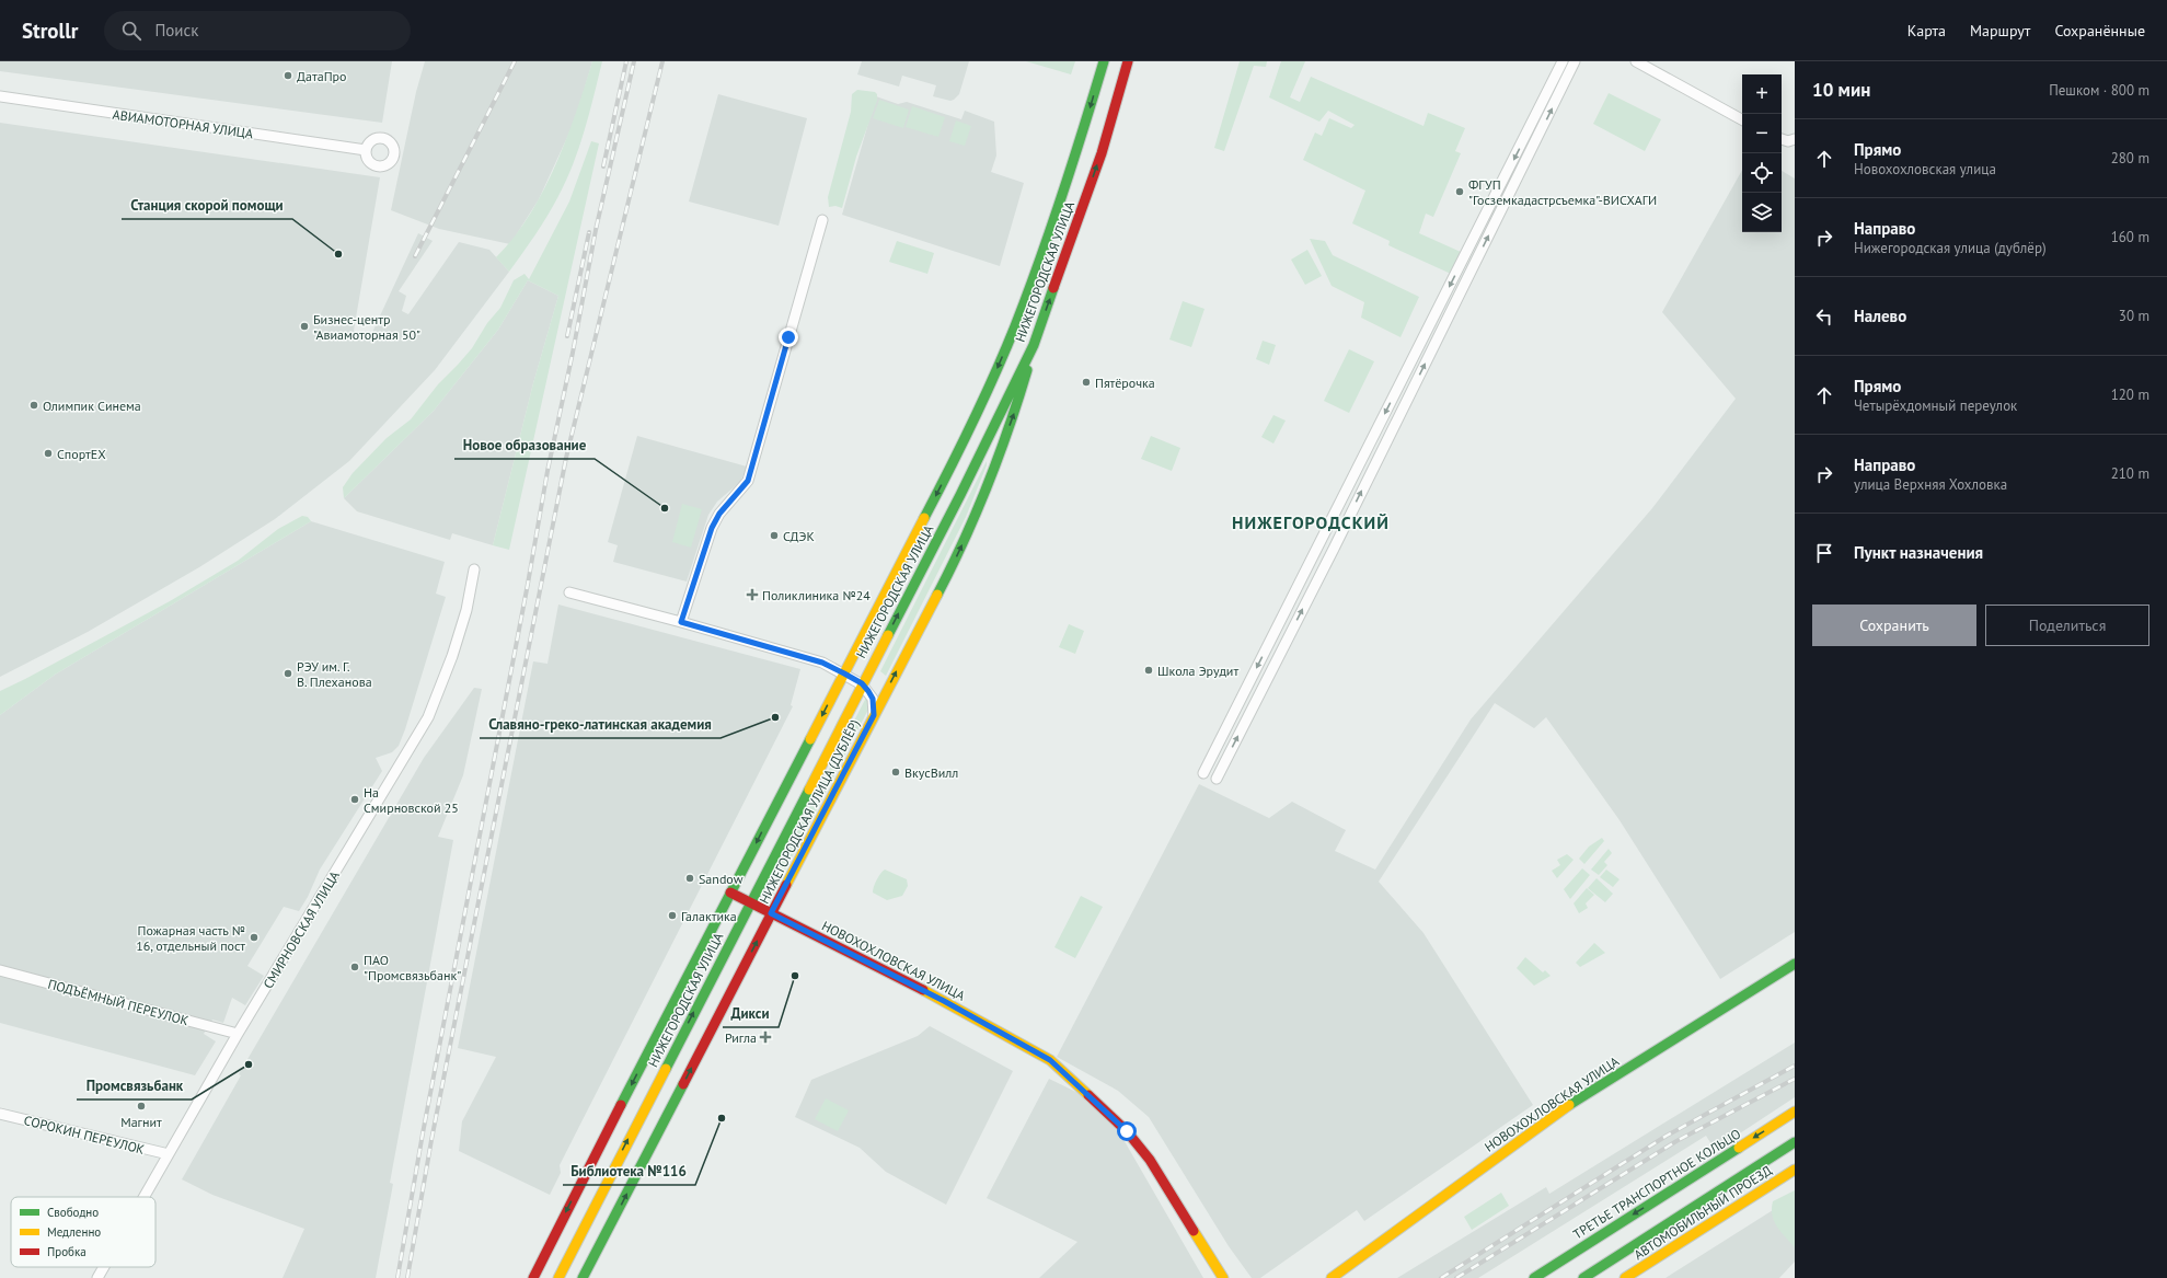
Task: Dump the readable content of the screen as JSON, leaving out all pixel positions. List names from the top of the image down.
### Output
{
  "streets": {
    "main road": [
      "НИЖЕГОРОДСКАЯ УЛИЦА",
      "НИЖЕГОРОДСКАЯ УЛИЦА (ДУБЛЁР)",
      "НОВОХОХЛОВСКАЯ УЛИЦА",
      "ТРЕТЬЕ ТРАНСПОРТНОЕ КОЛЬЦО",
      "АВТОМОБИЛЬНЫЙ ПРОЕЗД"
    ],
    "street": [
      "АВИАМОТОРНАЯ УЛИЦА",
      "СМИРНОВСКАЯ УЛИЦА",
      "ПОДЪЁМНЫЙ ПЕРЕУЛОК",
      "СОРОКИН ПЕРЕУЛОК"
    ]
  },
  "crossings": [
    ["НИЖЕГОРОДСКАЯ УЛИЦА", "НИЖЕГОРОДСКАЯ УЛИЦА (ДУБЛЁР)"],
    ["НИЖЕГОРОДСКАЯ УЛИЦА", "НОВОХОХЛОВСКАЯ УЛИЦА"],
    ["НИЖЕГОРОДСКАЯ УЛИЦА (ДУБЛЁР)", "НОВОХОХЛОВСКАЯ УЛИЦА"],
    ["СМИРНОВСКАЯ УЛИЦА", "ПОДЪЁМНЫЙ ПЕРЕУЛОК"],
    ["СМИРНОВСКАЯ УЛИЦА", "СОРОКИН ПЕРЕУЛОК"]
  ],
  "one_way": ["НИЖЕГОРОДСКАЯ УЛИЦА (ДУБЛЁР)"],
  "districts": ["НИЖЕГОРОДСКИЙ"],
  "places": {
    "other": [
      "ДатаПро",
      "ФГУП \"Госземкадастрсъемка\"-ВИСХАГИ",
      "Станция скорой помощи",
      "Бизнес-центр \"Авиамоторная 50\"",
      "Пятёрочка",
      "Олимпик Синема",
      "СпортEX",
      "Новое образование",
      "СДЭК",
      "Школа Эрудит",
      "РЭУ им. Г. В. Плеханова",
      "Славяно-греко-латинская академия",
      "ВкусВилл",
      "На Смирновской 25",
      "Sandow",
      "Галактика",
      "Пожарная часть № 16, отдельный пост",
      "ПАО \"Промсвязьбанк\"",
      "Дикси",
      "Промсвязьбанк",
      "Магнит",
      "Библиотека №116"
    ],
    "health": ["Поликлиника №24", "Ригла"]
  },
  "legend": ["Свободно", "Медленно", "Пробка"],
  "page": {
    "header": "Strollr",
    "search": "Поиск",
    "nav": ["Карта", "Маршрут", "Сохранённые"],
    "heading": ["10 мин", "Пешком · 800 m"],
    "map_buttons": ["+", "−"],
    "list": [
      ["Прямо", "Новохохловская улица", "280 m"],
      ["Направо", "Нижегородская улица (дублёр)", "160 m"],
      ["Налево", "30 m"],
      ["Прямо", "Четырёхдомный переулок", "120 m"],
      ["Направо", "улица Верхняя Хохловка", "210 m"],
      "Пункт назначения"
    ],
    "buttons": ["Сохранить", "Поделиться"]
  }
}
